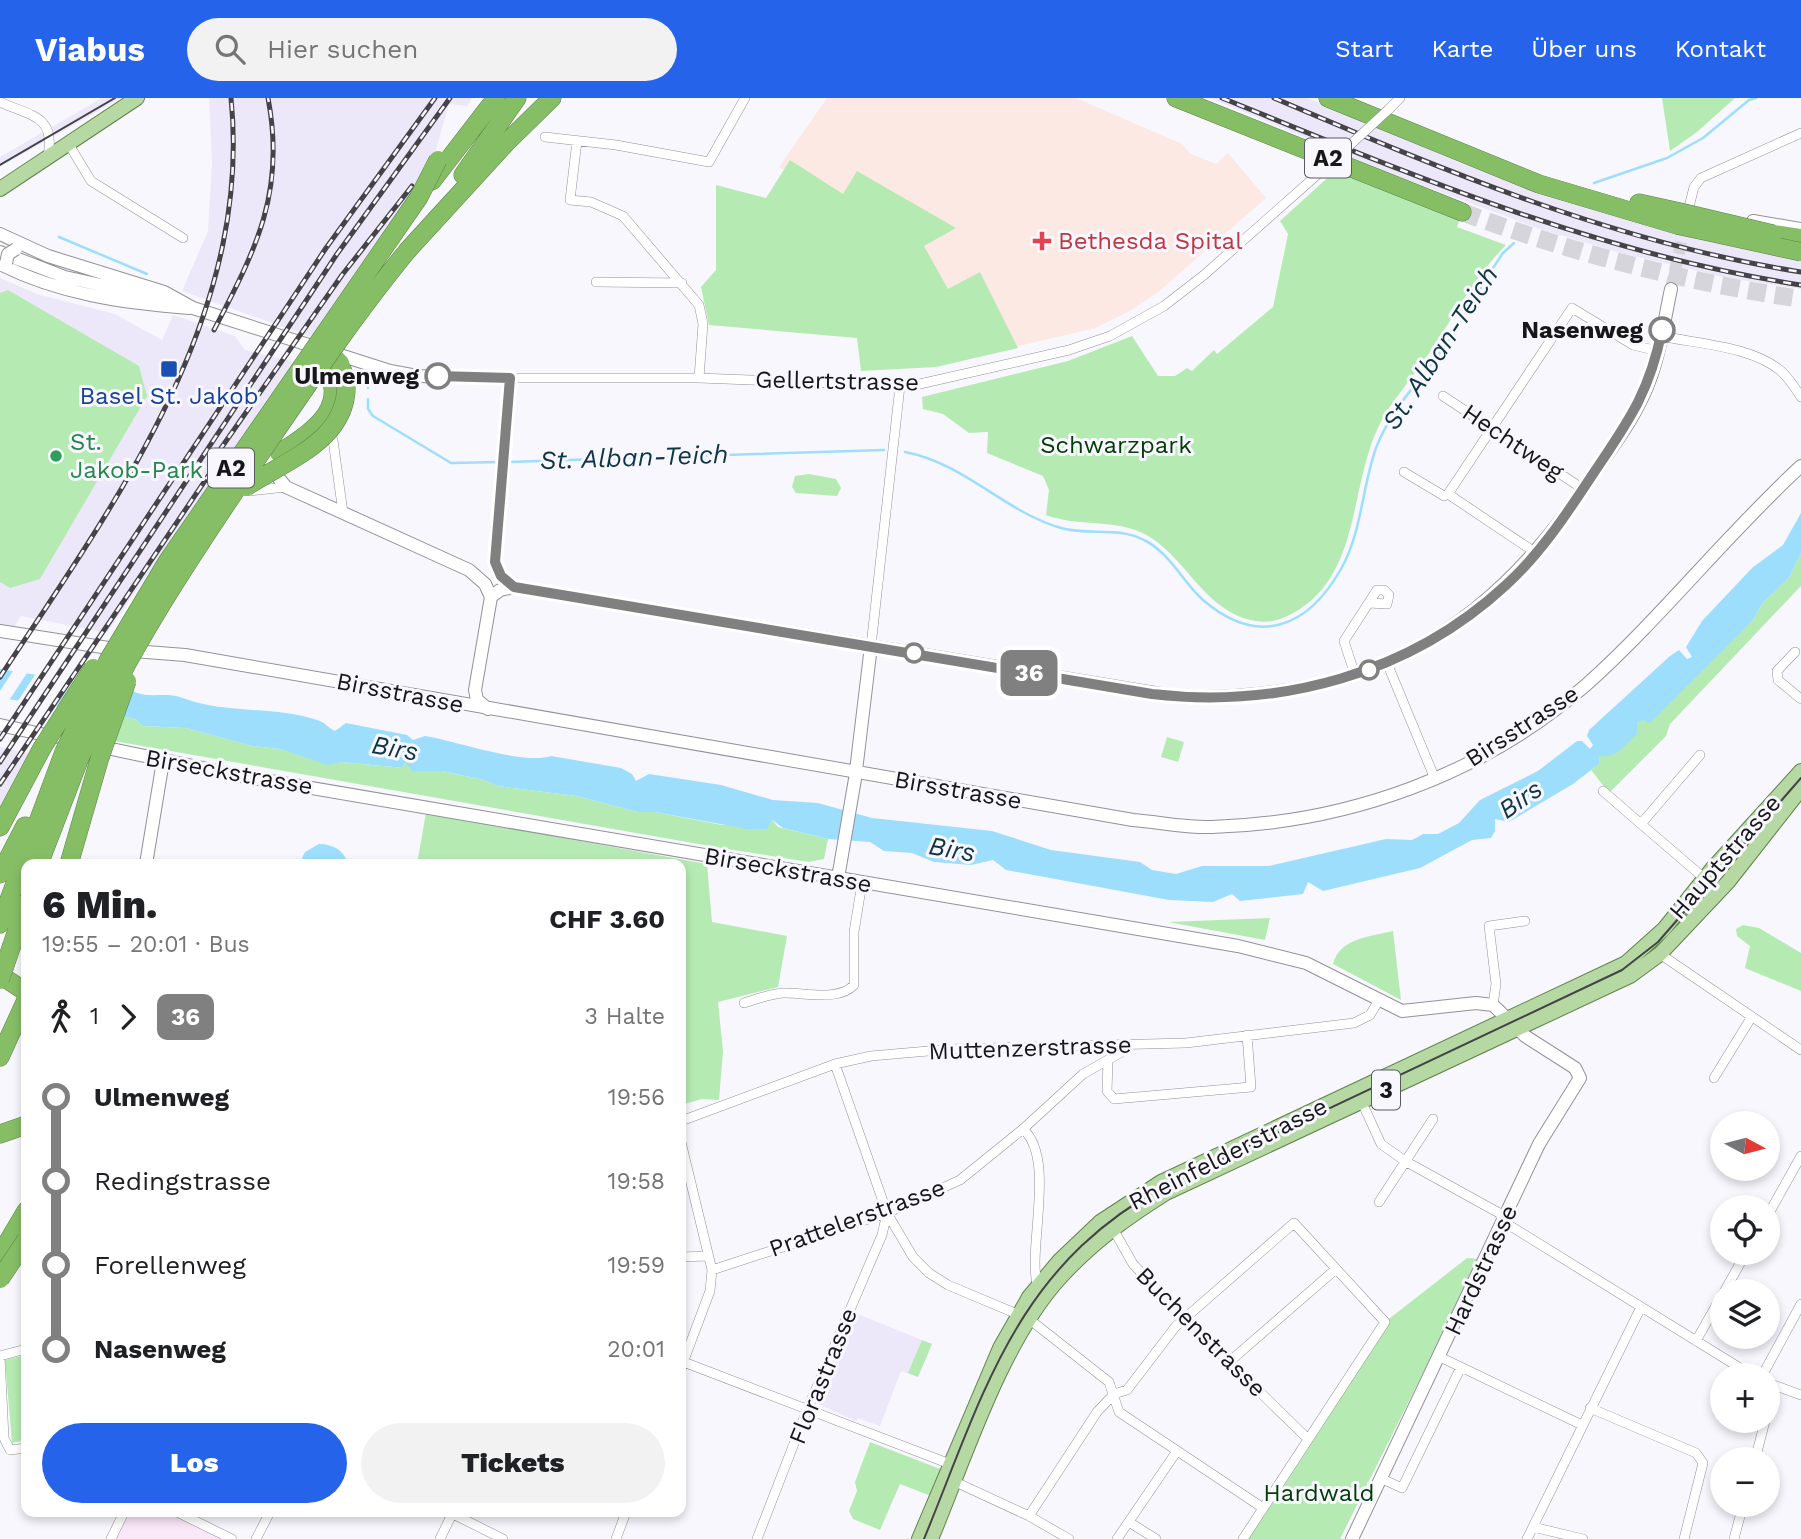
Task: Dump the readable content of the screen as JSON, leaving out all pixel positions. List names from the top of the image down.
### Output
{
  "streets": {
    "highway": ["A2"],
    "main road": ["Hauptstrasse", "3", "Rheinfelderstrasse"],
    "street": [
      "Gellertstrasse",
      "Hechtweg",
      "Birsstrasse",
      "Birseckstrasse",
      "Muttenzerstrasse",
      "Prattelerstrasse",
      "Hardstrasse",
      "Buchenstrasse",
      "Florastrasse"
    ]
  },
  "crossings": [
    ["Birseckstrasse", "Muttenzerstrasse"],
    ["Hauptstrasse", "Rheinfelderstrasse"],
    ["Muttenzerstrasse", "Prattelerstrasse"],
    ["Rheinfelderstrasse", "Hardstrasse"],
    ["Rheinfelderstrasse", "Buchenstrasse"],
    ["Prattelerstrasse", "Florastrasse"]
  ],
  "water": ["St. Alban-Teich", "Birs"],
  "parks": ["Schwarzpark", "Hardwald"],
  "places": {
    "health": ["Bethesda Spital"],
    "other": ["Nasenweg", "Ulmenweg", "St. Jakob-Park"],
    "transit": ["Basel St. Jakob"]
  },
  "lines": ["bus line 36"],
  "north": "right",
  "page": {
    "header": "Viabus",
    "search": "Hier suchen",
    "nav": [
      "Start",
      "Karte",
      "Über uns",
      "Kontakt"
    ],
    "on_map": "36",
    "heading": ["6 Min.", "19:55 – 20:01 · Bus", "CHF 3.60"],
    "legs": ["1", "36", "3 Halte"],
    "list": [
      {
        "name": "Ulmenweg",
        "value": "19:56"
      },
      {
        "name": "Redingstrasse",
        "value": "19:58"
      },
      {
        "name": "Forellenweg",
        "value": "19:59"
      },
      {
        "name": "Nasenweg",
        "value": "20:01"
      }
    ],
    "map_buttons": ["+", "−"],
    "buttons": ["Los", "Tickets"]
  }
}
